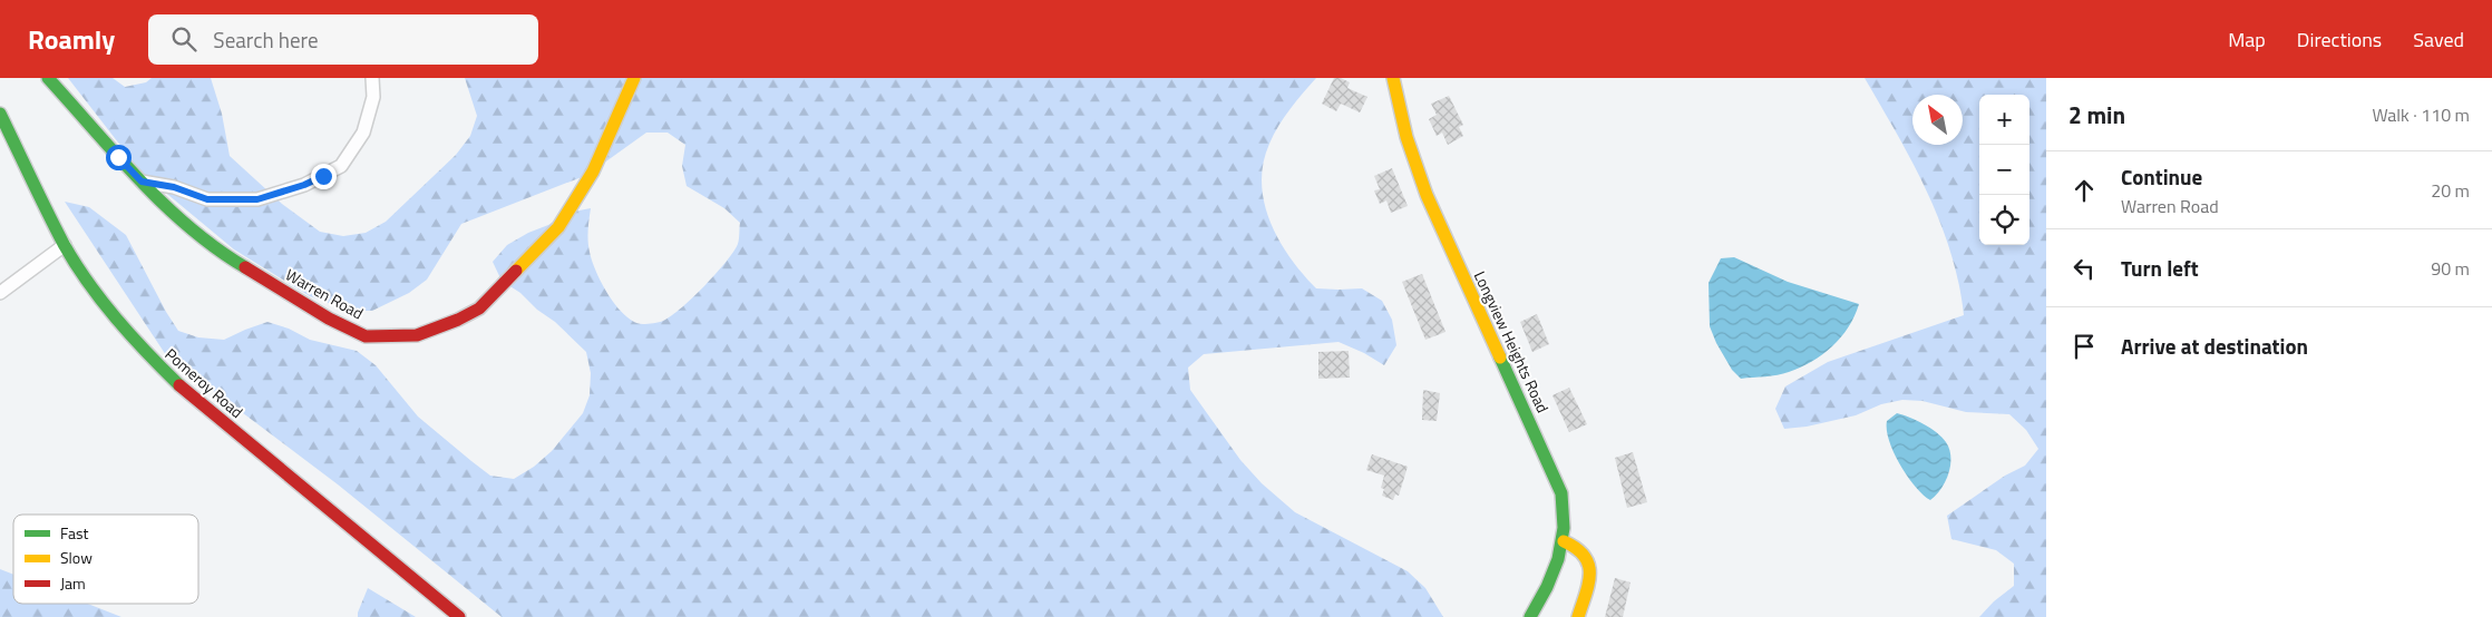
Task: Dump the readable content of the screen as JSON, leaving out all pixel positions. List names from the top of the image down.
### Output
{
  "streets": {
    "street": ["Warren Road", "Longview Heights Road", "Pomeroy Road"]
  },
  "legend": ["Fast", "Slow", "Jam"],
  "north": "top left",
  "page": {
    "header": "Roamly",
    "search": "Search here",
    "nav": ["Map", "Directions", "Saved"],
    "heading": ["2 min", "Walk · 110 m"],
    "map_buttons": ["+", "−"],
    "list": [
      ["Continue", "Warren Road", "20 m"],
      ["Turn left", "90 m"],
      "Arrive at destination"
    ]
  }
}
